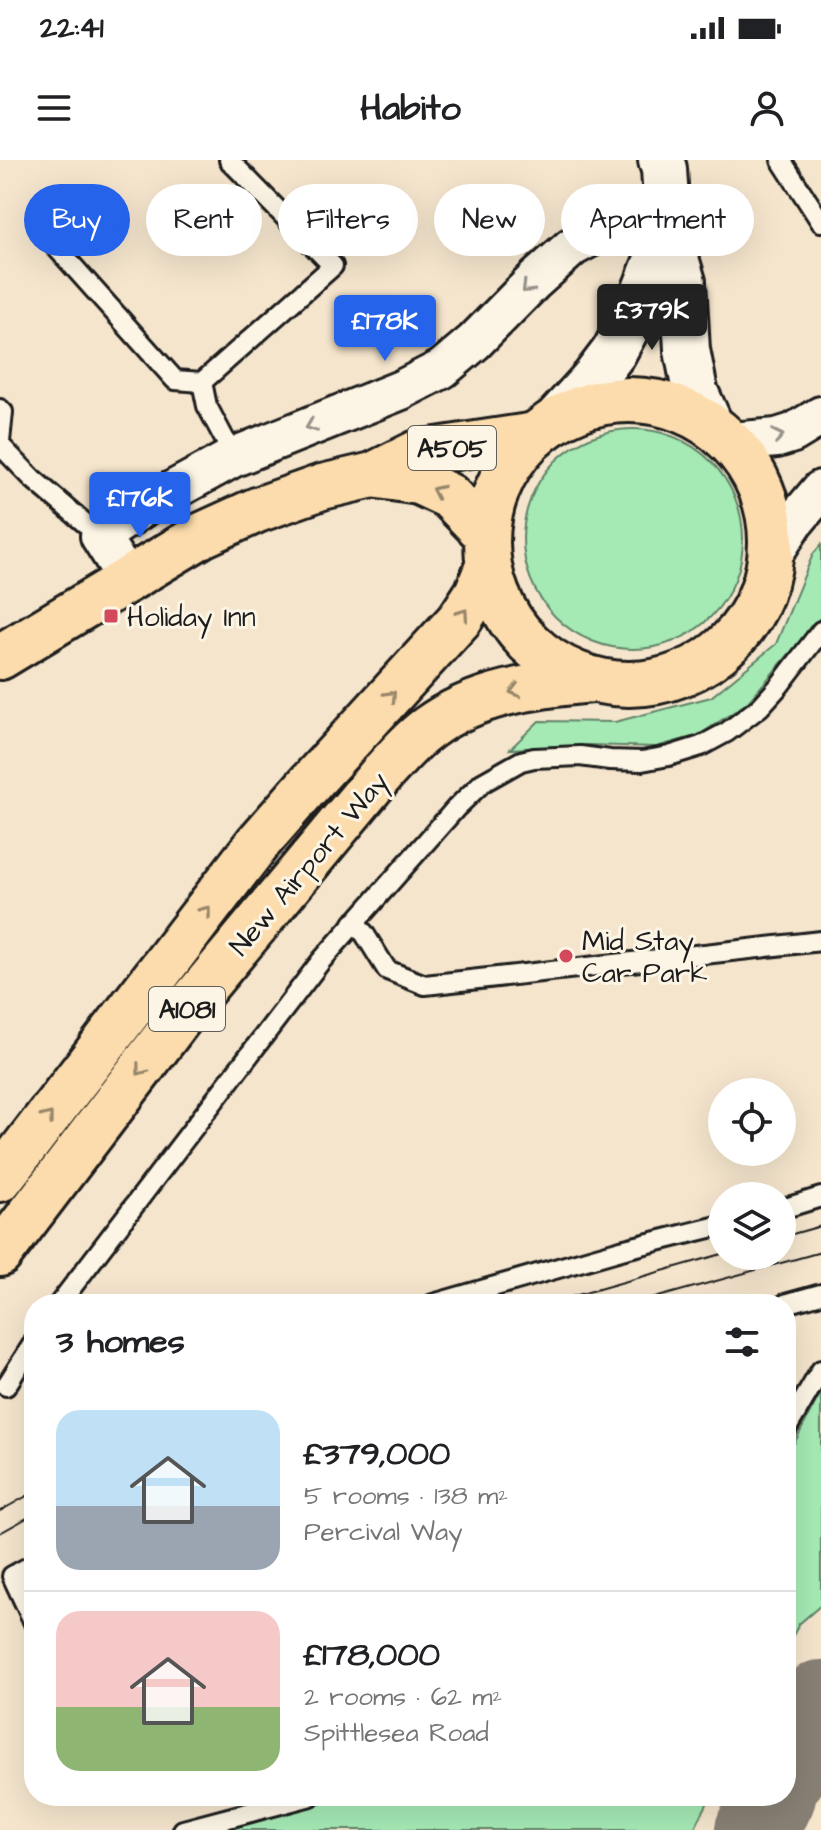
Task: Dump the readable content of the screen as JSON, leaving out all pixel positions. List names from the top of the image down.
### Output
{
  "streets": {
    "main road": ["A505", "New Airport Way", "A1081"]
  },
  "crossings": [
    ["A505", "New Airport Way"]
  ],
  "places": {
    "transit": ["Holiday Inn"],
    "other": ["Mid Stay Car Park"]
  },
  "page": {
    "status": "22:41",
    "header": "Habito",
    "chip": [
      "Buy",
      "Rent",
      "Filters",
      "New",
      "Apartment"
    ],
    "price": ["£379K", "£178K", "£176K"],
    "heading": "3 homes",
    "list": [
      {
        "name": "£379,000",
        "note": "5 rooms · 138 m² · Percival Way"
      },
      {
        "name": "£178,000",
        "note": "2 rooms · 62 m² · Spittlesea Road"
      }
    ]
  }
}
